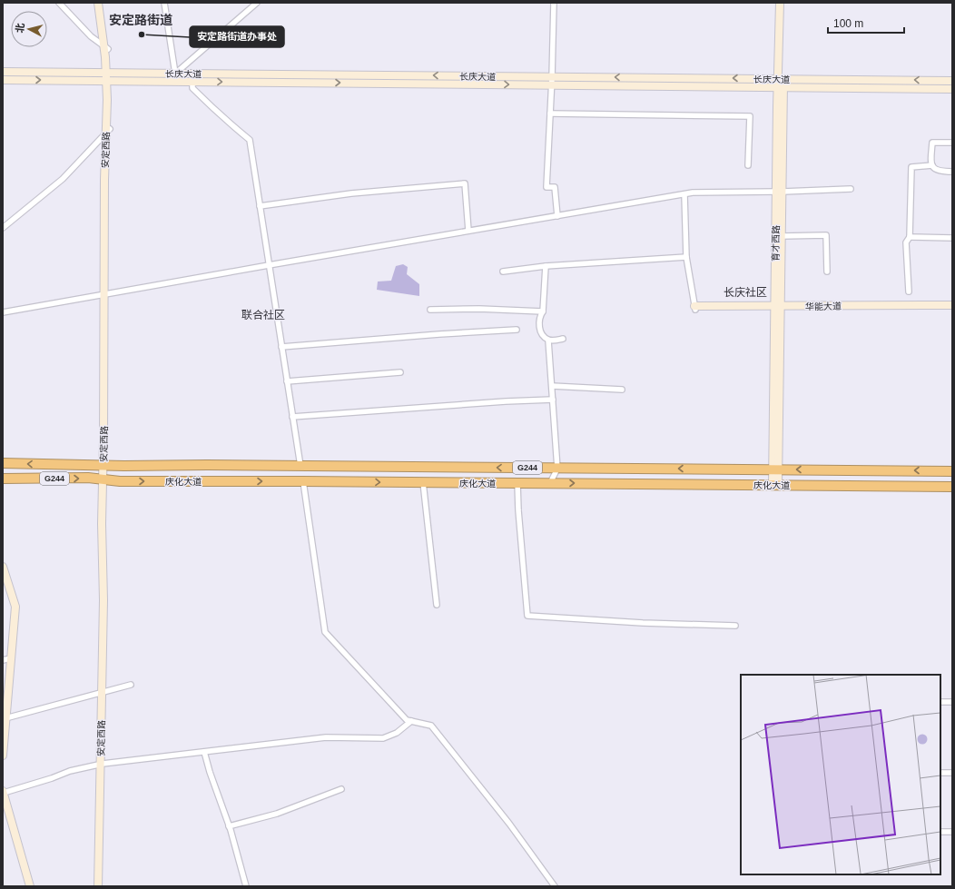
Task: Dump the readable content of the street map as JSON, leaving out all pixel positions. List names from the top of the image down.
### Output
{
  "streets": {
    "highway": ["G244", "庆化大道"],
    "main road": [
      "长庆大道",
      "安定西路",
      "育才西路",
      "华能大道"
    ]
  },
  "crossings": [
    ["长庆大道", "安定西路"],
    ["长庆大道", "育才西路"],
    ["安定西路", "庆化大道"],
    ["育才西路", "华能大道"],
    ["育才西路", "庆化大道"]
  ],
  "districts": ["安定路街道", "长庆社区", "联合社区"],
  "places": ["安定路街道办事处"],
  "scale_bar": "100 m",
  "north": "left"
}
